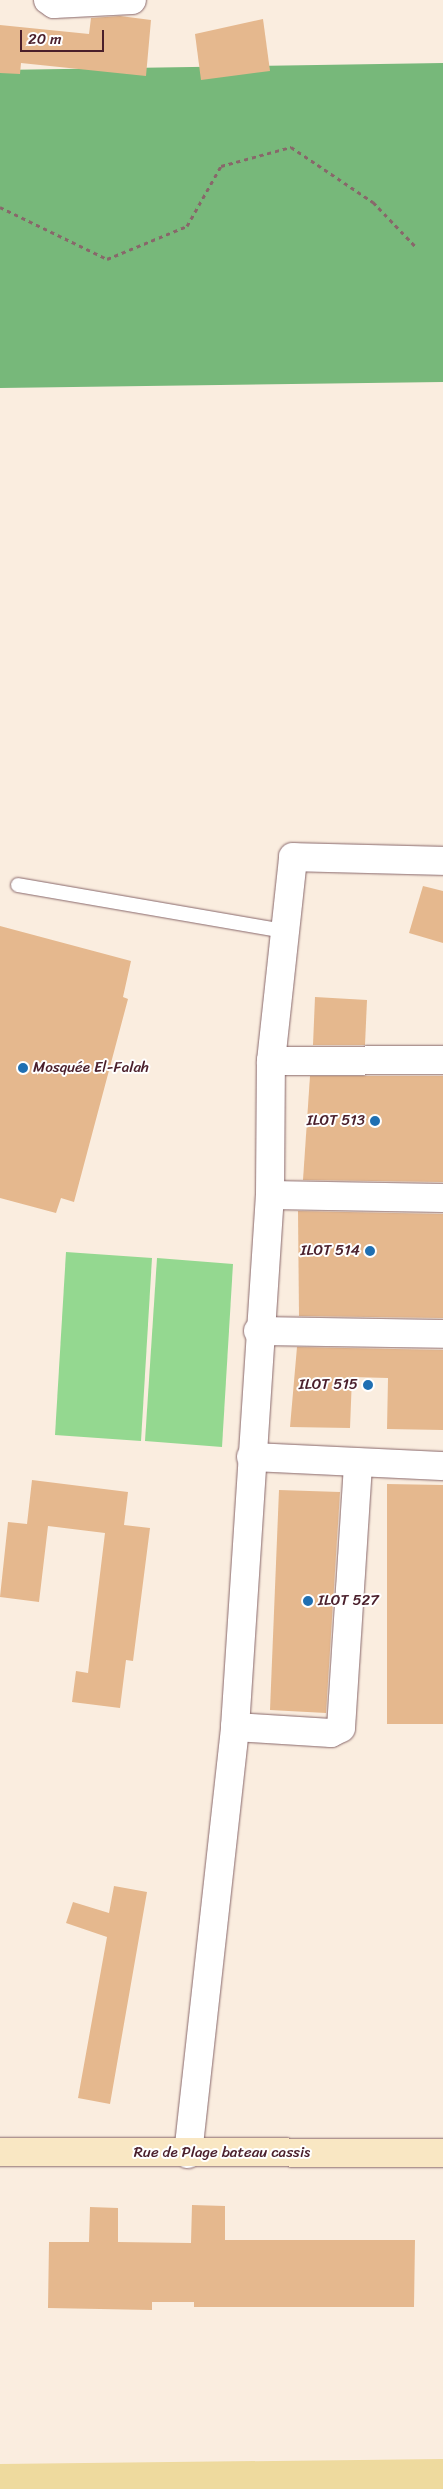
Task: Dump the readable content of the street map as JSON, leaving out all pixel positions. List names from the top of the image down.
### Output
{
  "streets": {
    "street": ["Rue de Plage bateau cassis"]
  },
  "places": [
    "Mosquée El-Falah",
    "ILOT 513",
    "ILOT 514",
    "ILOT 515",
    "ILOT 527"
  ],
  "scale_bar": "20 m"
}
